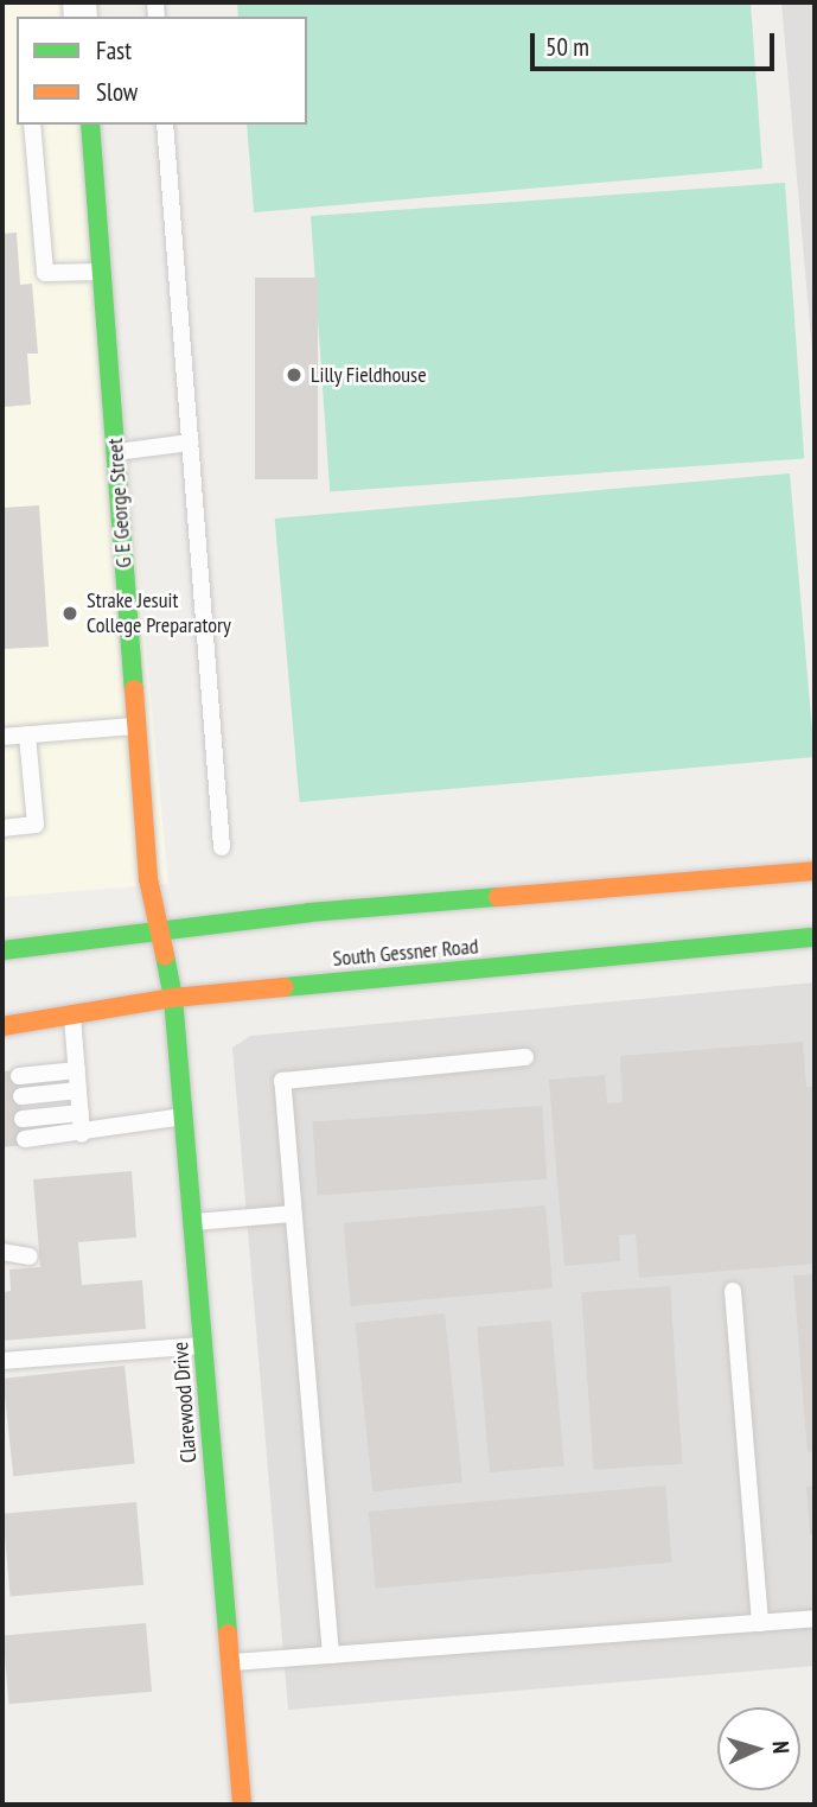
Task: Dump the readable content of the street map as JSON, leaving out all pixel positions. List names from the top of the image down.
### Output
{
  "streets": {
    "street": ["G E George Street", "South Gessner Road", "Clarewood Drive"]
  },
  "crossings": [
    ["G E George Street", "South Gessner Road"],
    ["G E George Street", "Clarewood Drive"],
    ["South Gessner Road", "Clarewood Drive"]
  ],
  "places": ["Lilly Fieldhouse", "Strake Jesuit College Preparatory"],
  "legend": ["Fast", "Slow"],
  "scale_bar": "50 m",
  "north": "right"
}
